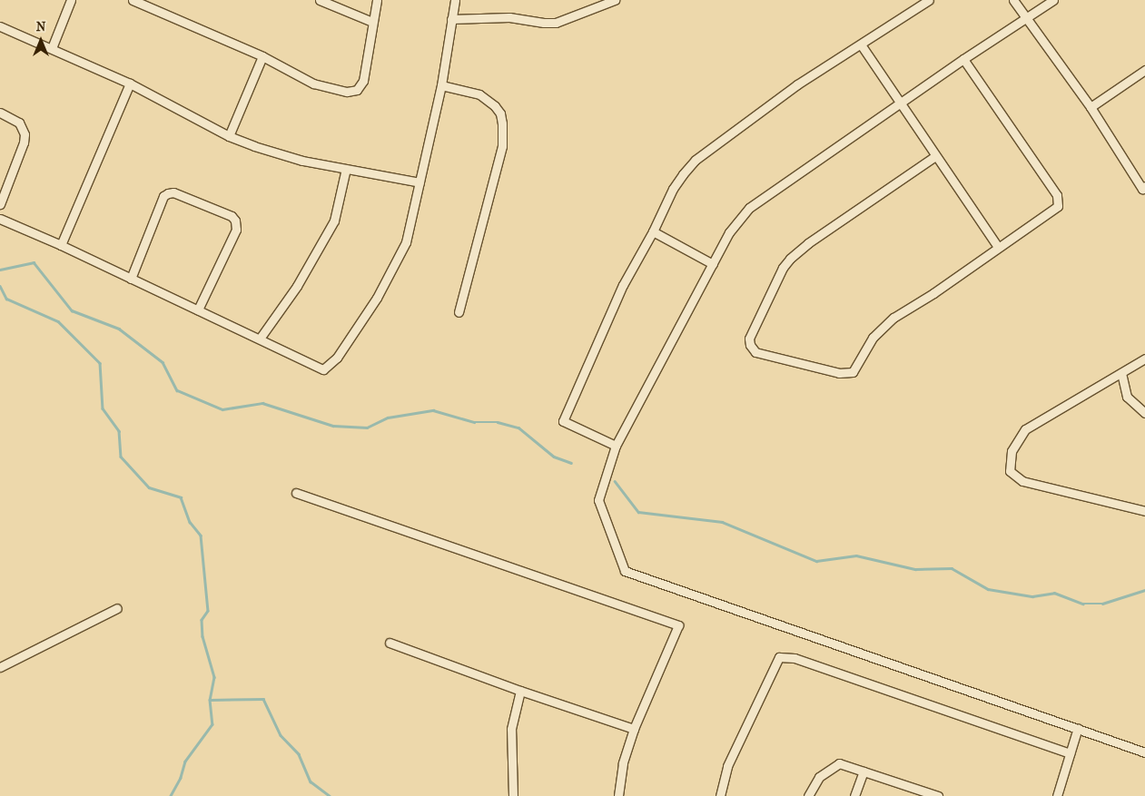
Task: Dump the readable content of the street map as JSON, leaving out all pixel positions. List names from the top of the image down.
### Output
{
  "north": "top"
}
